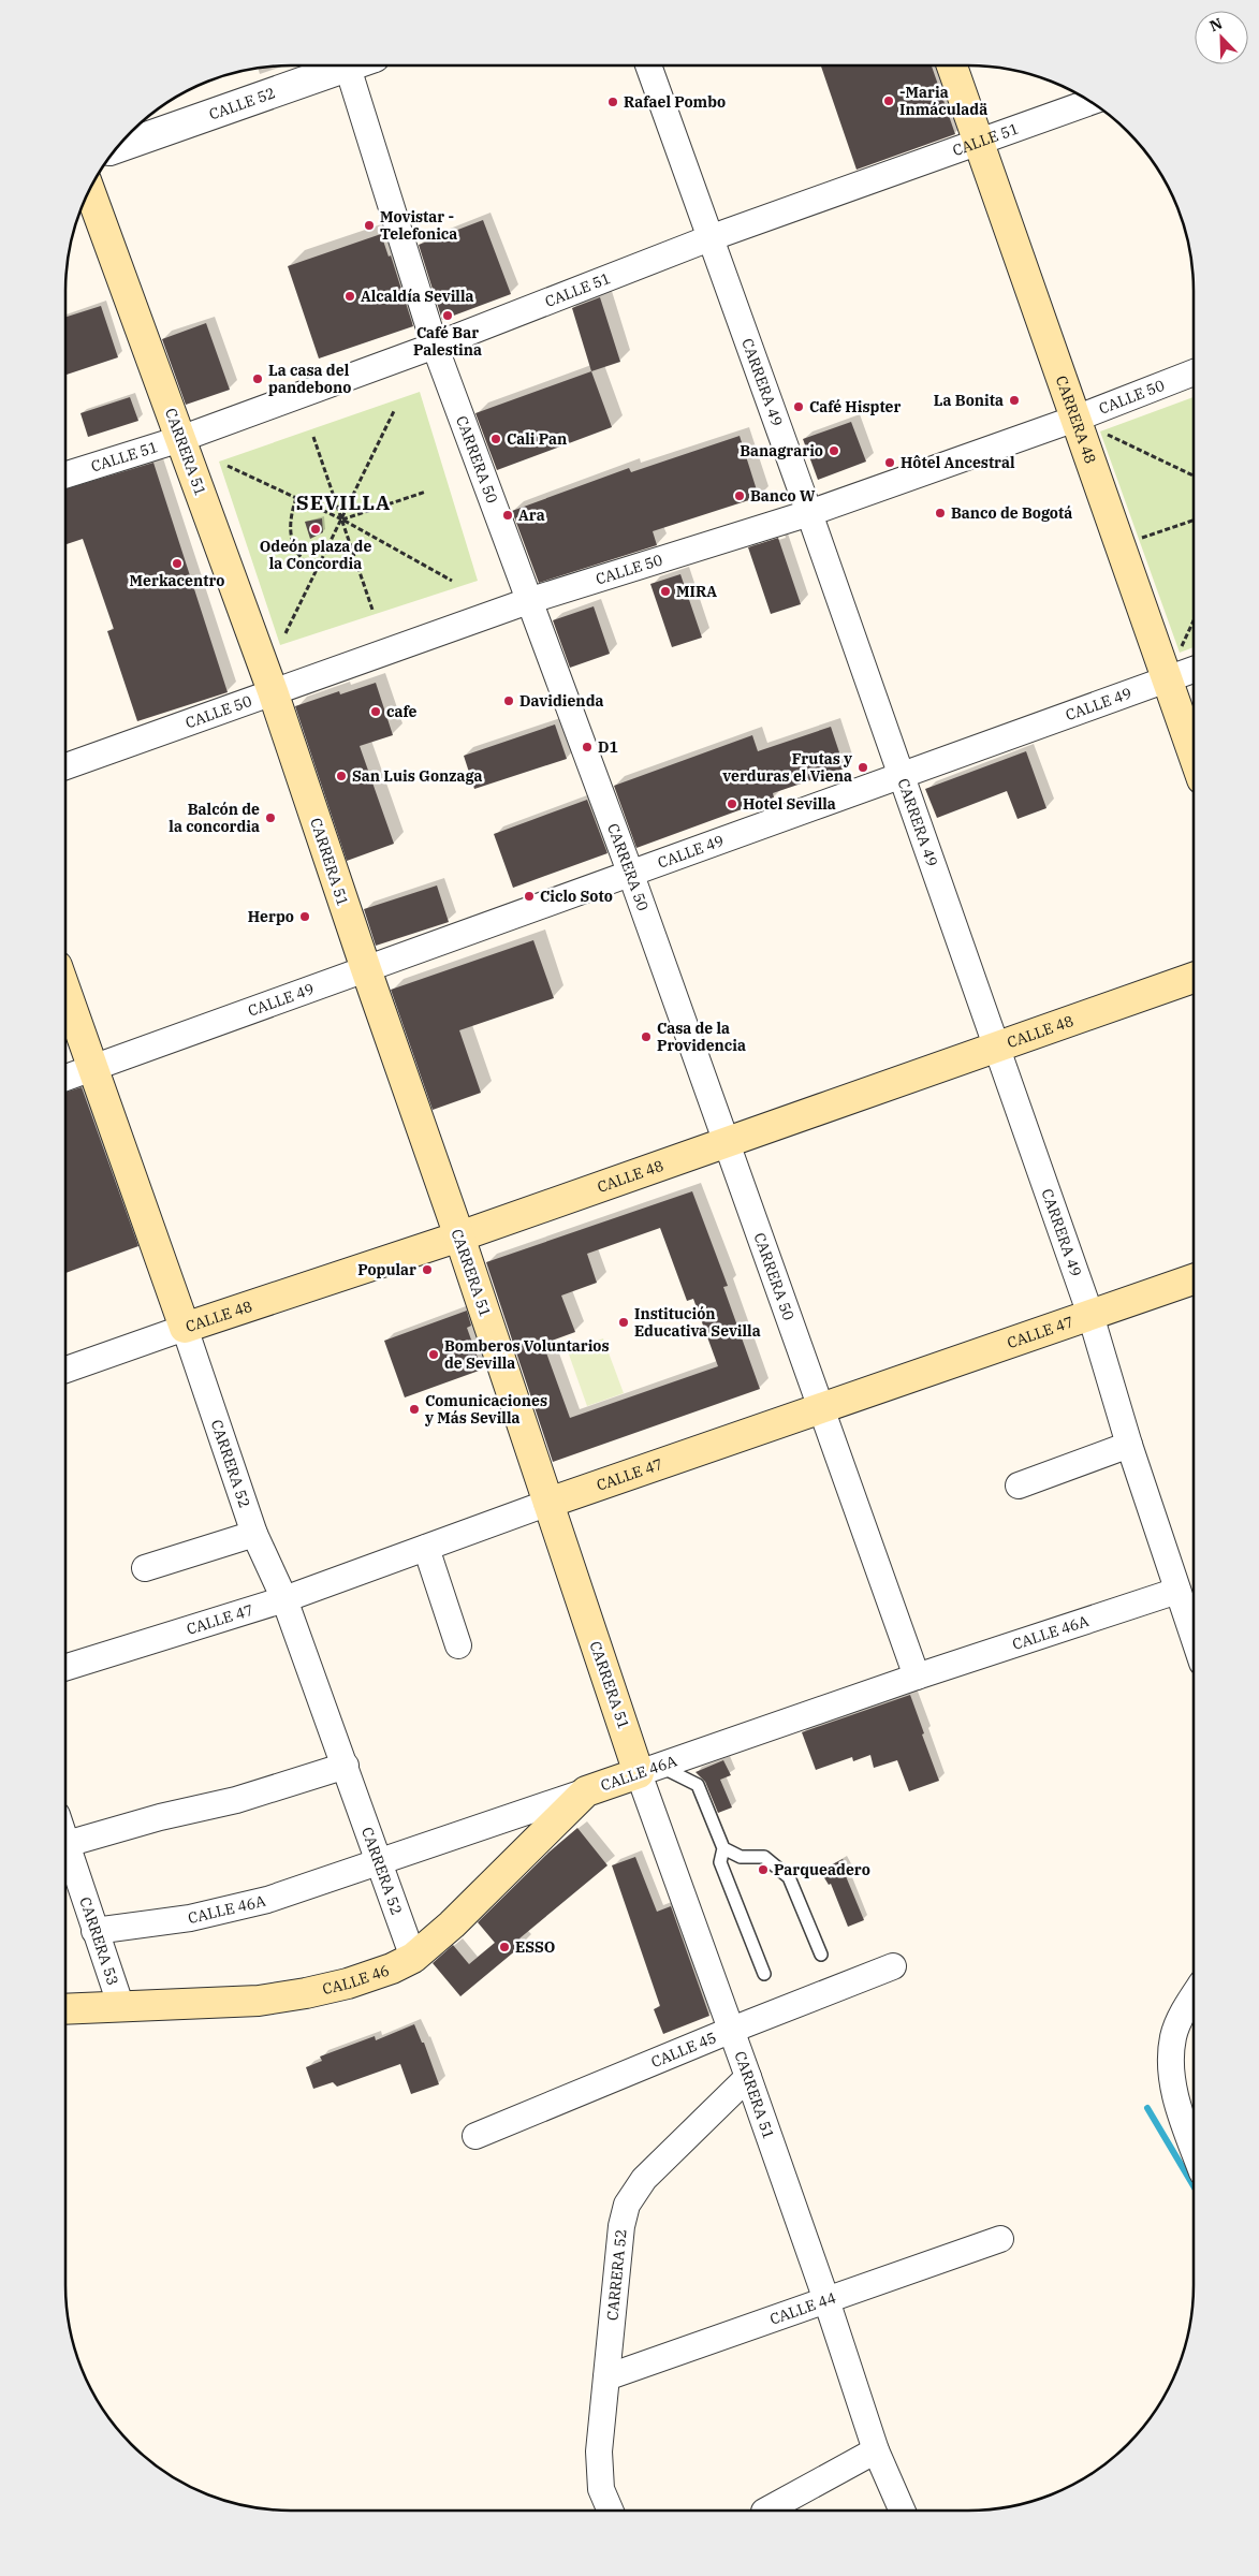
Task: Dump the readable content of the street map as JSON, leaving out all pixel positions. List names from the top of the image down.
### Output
{
  "streets": {
    "main road": [
      "CARRERA 48",
      "CARRERA 51",
      "CALLE 48",
      "CALLE 47",
      "CARRERA 52",
      "CALLE 46A",
      "CALLE 46"
    ],
    "street": [
      "CALLE 52",
      "CALLE 51",
      "CARRERA 49",
      "CALLE 50",
      "CARRERA 50",
      "CALLE 49",
      "CARRERA 53",
      "CALLE 45",
      "CALLE 44"
    ]
  },
  "crossings": [
    ["CALLE 51", "CARRERA 49"],
    ["CALLE 51", "CARRERA 48"],
    ["CALLE 51", "CARRERA 51"],
    ["CALLE 51", "CARRERA 50"],
    ["CARRERA 49", "CALLE 50"],
    ["CARRERA 49", "CALLE 49"],
    ["CARRERA 49", "CALLE 48"],
    ["CARRERA 49", "CALLE 47"],
    ["CARRERA 49", "CALLE 46A"],
    ["CALLE 50", "CARRERA 48"],
    ["CALLE 50", "CARRERA 51"],
    ["CALLE 50", "CARRERA 50"],
    ["CARRERA 48", "CALLE 49"],
    ["CARRERA 51", "CALLE 49"],
    ["CARRERA 51", "CALLE 48"],
    ["CARRERA 51", "CALLE 47"],
    ["CARRERA 51", "CARRERA 52"],
    ["CARRERA 51", "CALLE 46A"],
    ["CARRERA 51", "CALLE 45"],
    ["CARRERA 51", "CALLE 44"],
    ["CARRERA 50", "CALLE 49"],
    ["CARRERA 50", "CALLE 48"],
    ["CARRERA 50", "CALLE 47"],
    ["CARRERA 50", "CALLE 46A"],
    ["CALLE 49", "CARRERA 52"],
    ["CALLE 48", "CARRERA 52"],
    ["CALLE 47", "CARRERA 52"],
    ["CARRERA 52", "CALLE 46A"],
    ["CARRERA 52", "CALLE 46"],
    ["CARRERA 52", "CALLE 44"],
    ["CALLE 46A", "CARRERA 53"],
    ["CALLE 46A", "CALLE 46"],
    ["CARRERA 53", "CALLE 46"]
  ],
  "districts": ["SEVILLA"],
  "places": [
    "-Maria Inmáculadä",
    "Rafael Pombo",
    "Movistar - Telefonica",
    "Alcaldía Sevilla",
    "Café Bar Palestina",
    "La casa del pandebono",
    "La Bonita",
    "Café Hispter",
    "Cali Pan",
    "Banagrario",
    "Hôtel Ancestral",
    "Banco W",
    "Banco de Bogotá",
    "Ara",
    "Odeón plaza de la Concordia",
    "Merkacentro",
    "MIRA",
    "Davidienda",
    "cafe",
    "D1",
    "Frutas y verduras el Viena",
    "San Luis Gonzaga",
    "Hotel Sevilla",
    "Balcón de la concordia",
    "Ciclo Soto",
    "Herpo",
    "Casa de la Providencia",
    "Popular",
    "Institución Educativa Sevilla",
    "Bomberos Voluntarios de Sevilla",
    "Comunicaciones y Más Sevilla",
    "Parqueadero",
    "ESSO"
  ],
  "north": "top left"
}
